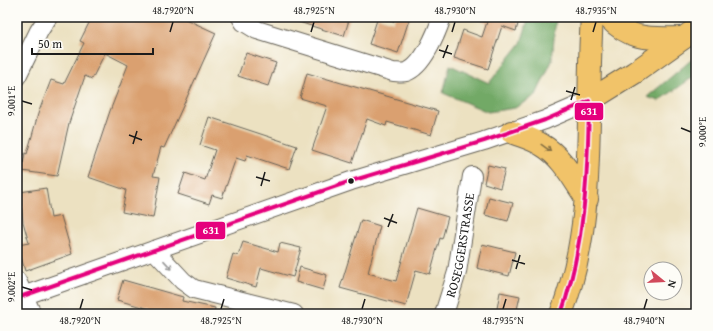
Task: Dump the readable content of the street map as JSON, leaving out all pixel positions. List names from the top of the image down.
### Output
{
  "streets": {
    "street": ["ROSEGGERSTRASSE"]
  },
  "lines": ["transit line 631"],
  "scale_bar": "50 m",
  "north": "right",
  "coordinates": [
    "48.7920°N",
    "48.7925°N",
    "48.7930°N",
    "48.7935°N",
    "9.001°E",
    "9.000°E",
    "9.002°E",
    "48.7940°N"
  ]
}
